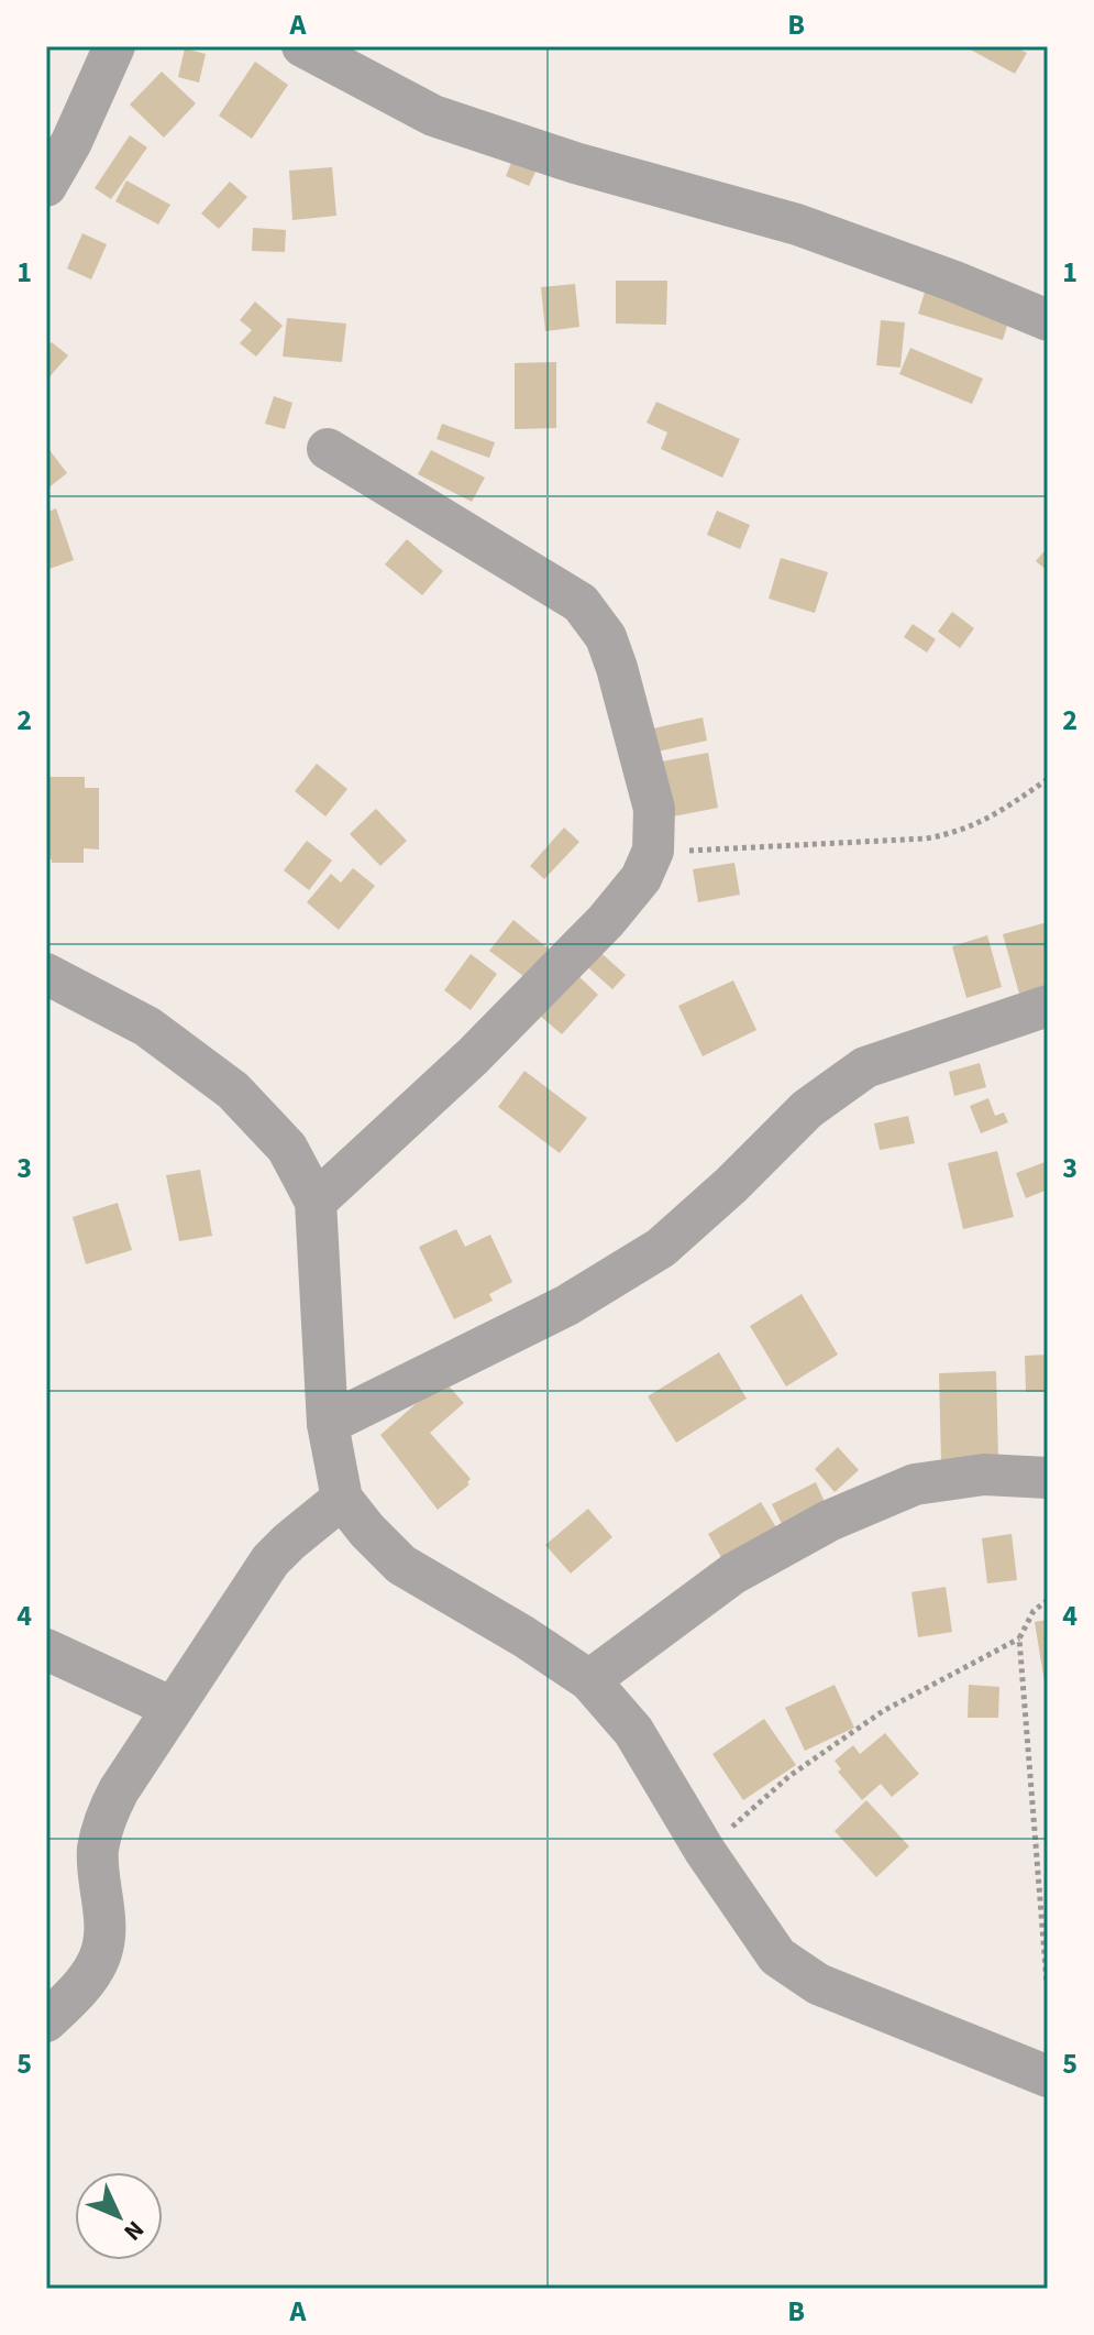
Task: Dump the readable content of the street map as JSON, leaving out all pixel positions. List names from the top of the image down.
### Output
{
  "north": "bottom right",
  "grid": {
    "columns": ["A", "B"],
    "rows": [
      "1",
      "2",
      "3",
      "4",
      "5"
    ]
  }
}
